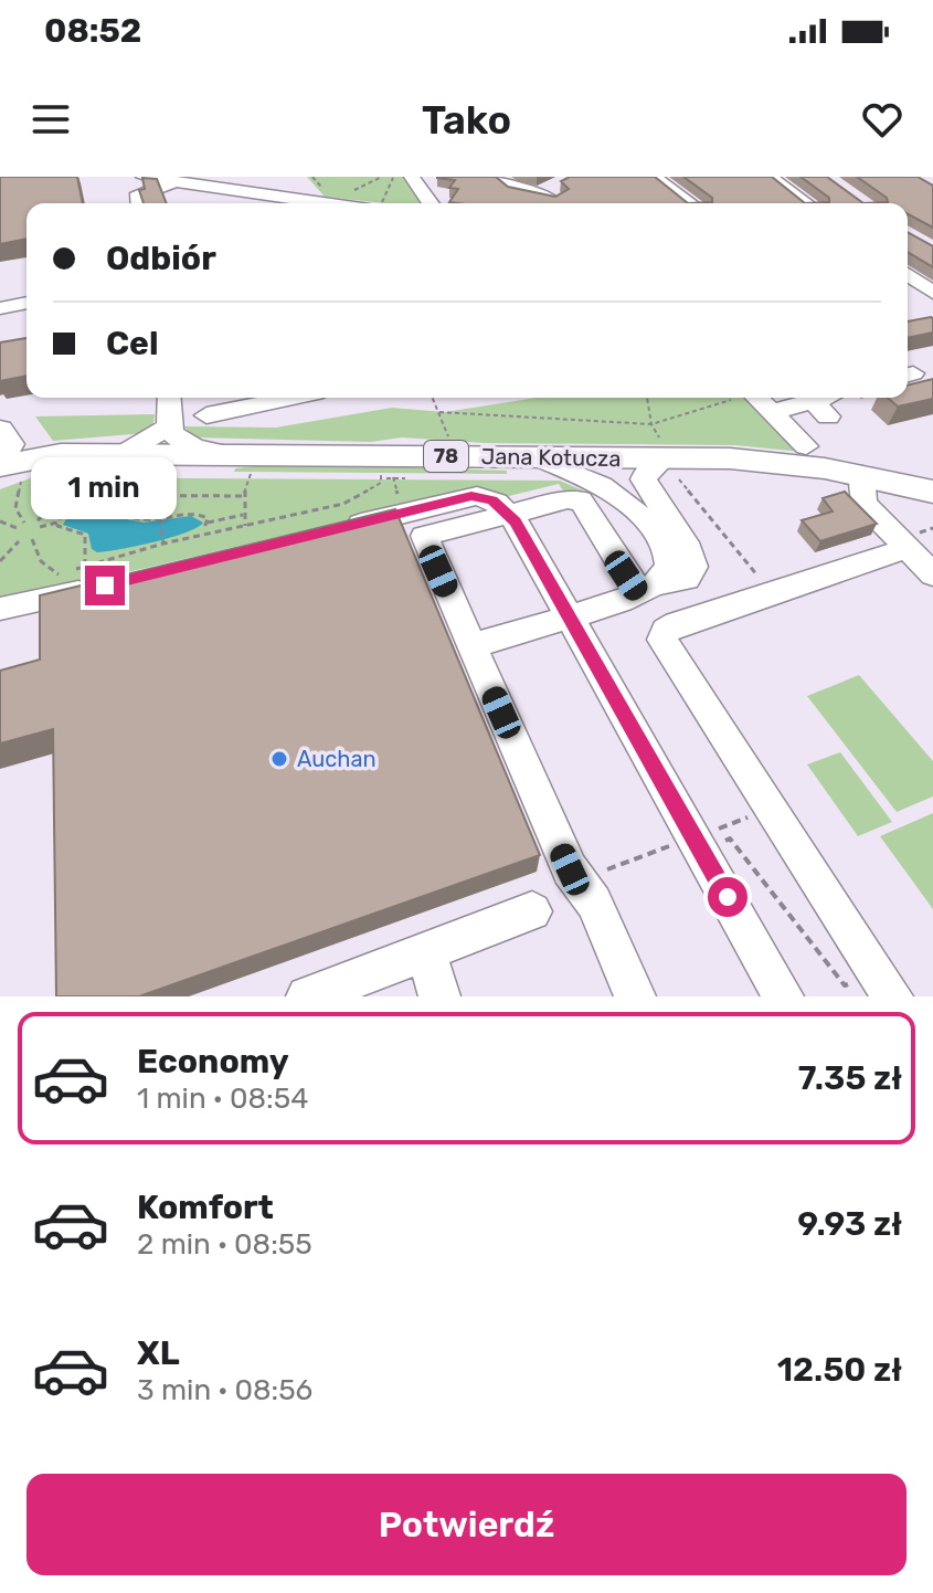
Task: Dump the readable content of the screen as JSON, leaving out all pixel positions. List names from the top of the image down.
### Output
{
  "streets": {
    "main road": ["78", "Jana Kotucza"]
  },
  "places": ["Auchan"],
  "page": {
    "status": "08:52",
    "header": "Tako",
    "banner": ["Odbiór", "Cel"],
    "bubble": "1 min",
    "list": [
      {
        "name": "Economy",
        "note": "1 min · 08:54",
        "value": "7.35 zł"
      },
      {
        "name": "Komfort",
        "note": "2 min · 08:55",
        "value": "9.93 zł"
      },
      {
        "name": "XL",
        "note": "3 min · 08:56",
        "value": "12.50 zł"
      }
    ],
    "buttons": "Potwierdź"
  }
}
